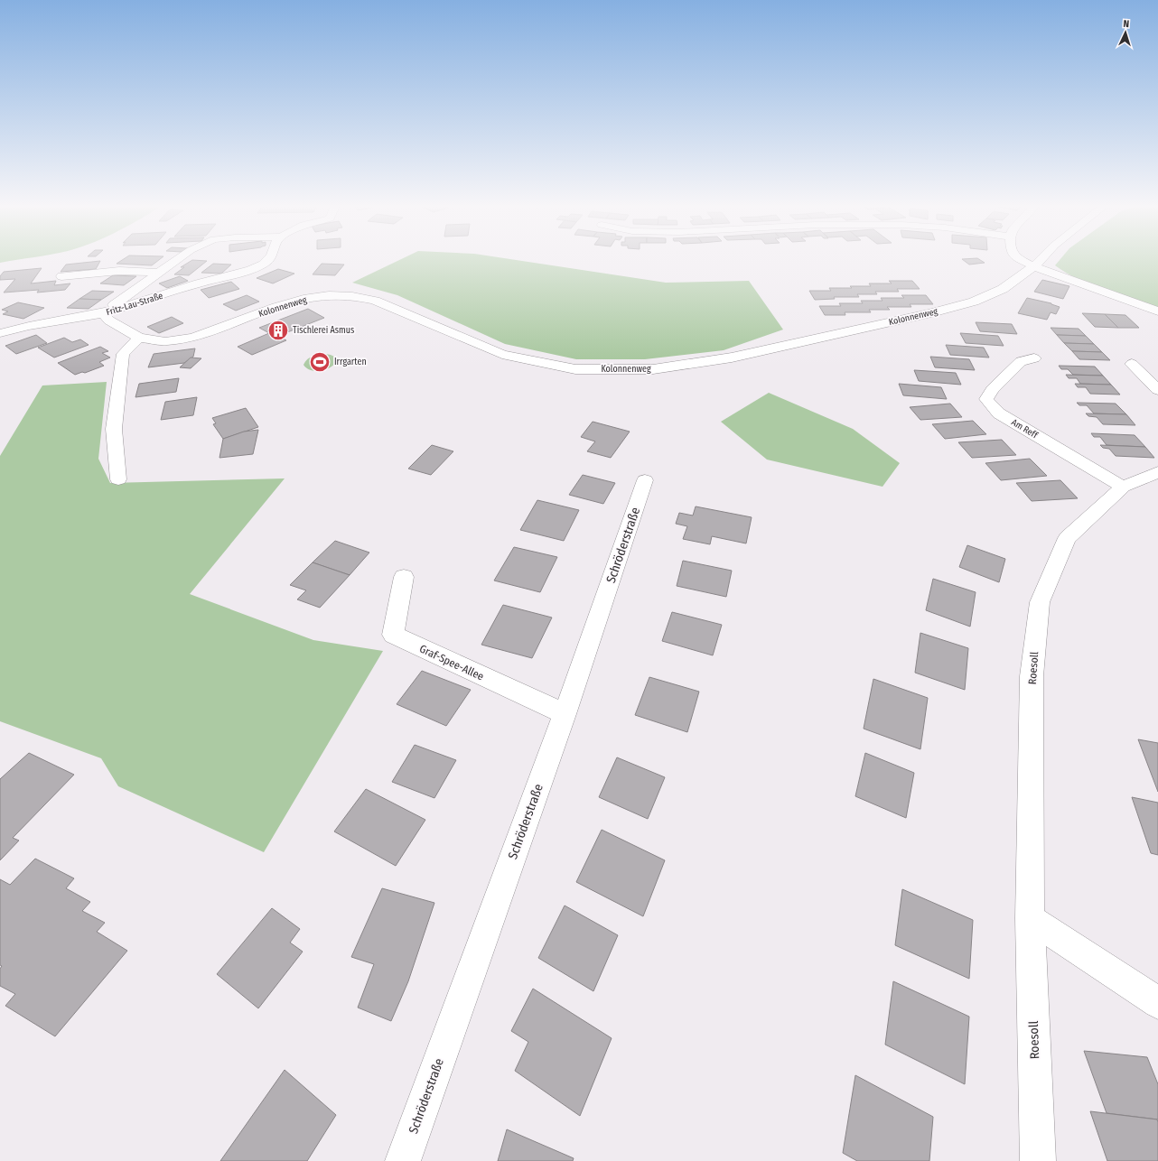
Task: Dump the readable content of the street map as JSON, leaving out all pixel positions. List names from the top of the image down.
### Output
{
  "streets": {
    "street": [
      "Fritz-Lau-Straße",
      "Kolonnenweg",
      "Am Reff",
      "Schröderstraße",
      "Graf-Spee-Allee",
      "Roesoll"
    ]
  },
  "crossings": [
    ["Fritz-Lau-Straße", "Kolonnenweg"],
    ["Am Reff", "Roesoll"],
    ["Schröderstraße", "Graf-Spee-Allee"]
  ],
  "places": {
    "building": ["Tischlerei Asmus"],
    "sports": ["Irrgarten"]
  },
  "north": "top"
}
